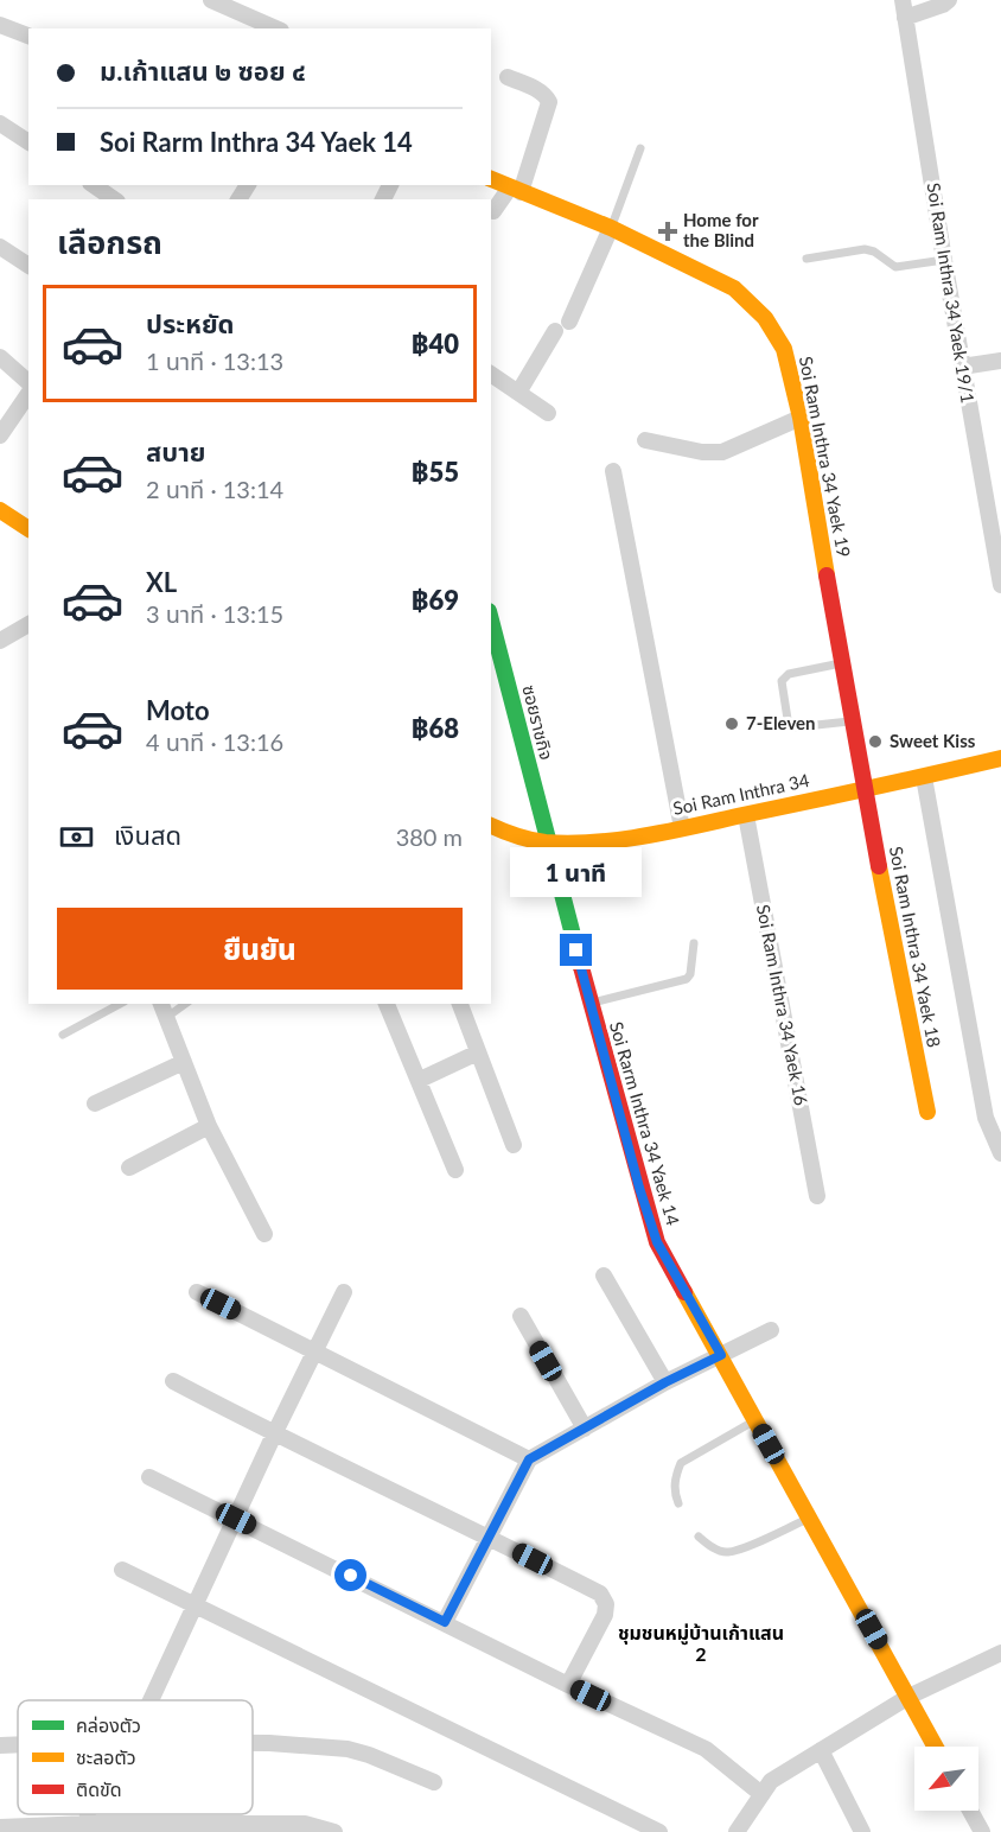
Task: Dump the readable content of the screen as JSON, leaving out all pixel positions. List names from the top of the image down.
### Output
{
  "streets": {
    "street": [
      "Soi Ram Inthra 34 Yaek 19/1",
      "Soi Ram Inthra 34 Yaek 19",
      "ซอยราชกิจ",
      "Soi Ram Inthra 34",
      "Soi Ram Inthra 34 Yaek 18",
      "Soi Ram Inthra 34 Yaek 16",
      "Soi Rarm Inthra 34 Yaek 14"
    ]
  },
  "crossings": [
    ["Soi Ram Inthra 34 Yaek 19", "Soi Ram Inthra 34"],
    ["Soi Ram Inthra 34 Yaek 19", "Soi Ram Inthra 34 Yaek 18"],
    ["ซอยราชกิจ", "Soi Ram Inthra 34"],
    ["ซอยราชกิจ", "Soi Rarm Inthra 34 Yaek 14"],
    ["Soi Ram Inthra 34", "Soi Ram Inthra 34 Yaek 18"],
    ["Soi Ram Inthra 34", "Soi Ram Inthra 34 Yaek 16"],
    ["Soi Ram Inthra 34", "Soi Rarm Inthra 34 Yaek 14"]
  ],
  "districts": ["ชุมชนหมู่บ้านเก้าแสน 2"],
  "places": {
    "health": ["Home for the Blind"],
    "other": ["7-Eleven", "Sweet Kiss"]
  },
  "legend": ["คล่องตัว", "ชะลอตัว", "ติดขัด"],
  "north": "bottom left",
  "page": {
    "banner": ["ม.เก้าแสน ๒ ซอย ๔", "Soi Rarm Inthra 34 Yaek 14"],
    "heading": "เลือกรถ",
    "list": [
      {
        "name": "ประหยัด",
        "note": "1 นาที · 13:13",
        "value": "฿40"
      },
      {
        "name": "สบาย",
        "note": "2 นาที · 13:14",
        "value": "฿55"
      },
      {
        "name": "XL",
        "note": "3 นาที · 13:15",
        "value": "฿69"
      },
      {
        "name": "Moto",
        "note": "4 นาที · 13:16",
        "value": "฿68"
      }
    ],
    "pay": ["เงินสด", "380 m"],
    "bubble": "1 นาที",
    "buttons": "ยืนยัน"
  }
}
